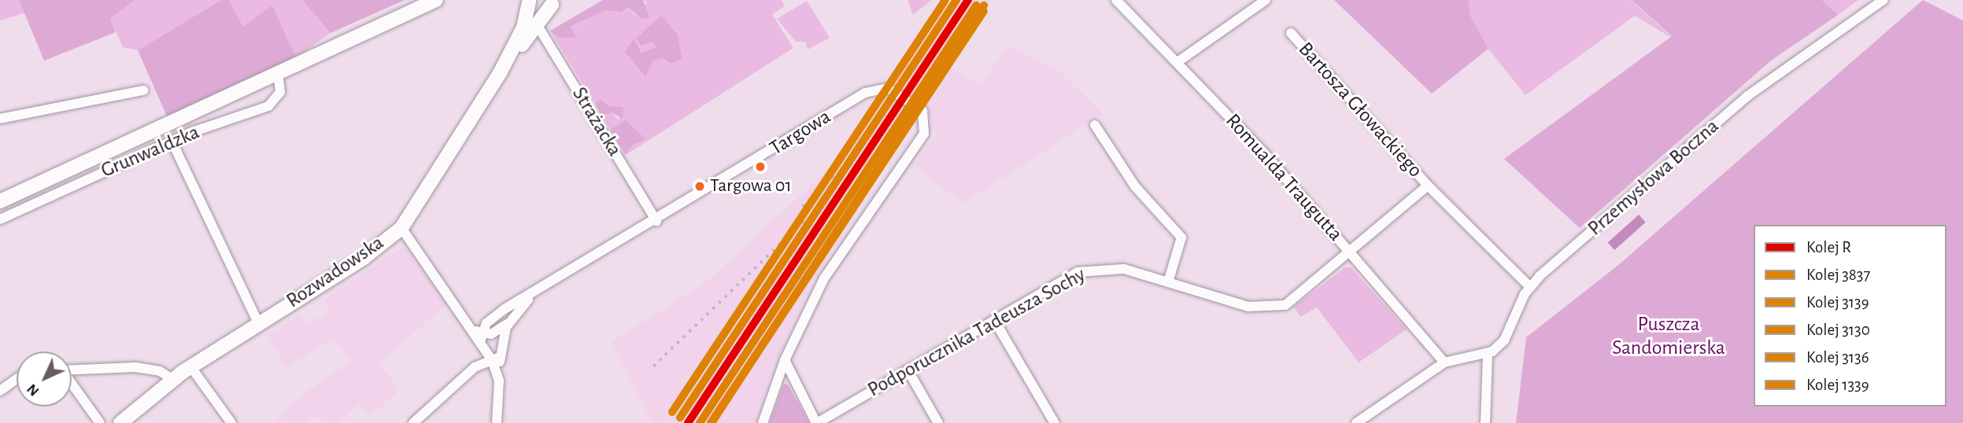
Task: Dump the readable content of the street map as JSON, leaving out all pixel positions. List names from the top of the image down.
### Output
{
  "streets": {
    "street": [
      "Bartosza Głowackiego",
      "Strażacka",
      "Targowa",
      "Grunwaldzka",
      "Romualda Traugutta",
      "Przemysłowa Boczna",
      "Rozwadowska",
      "Podporucznika Tadeusza Sochy"
    ]
  },
  "crossings": [
    ["Bartosza Głowackiego", "Romualda Traugutta"],
    ["Bartosza Głowackiego", "Podporucznika Tadeusza Sochy"],
    ["Strażacka", "Targowa"],
    ["Strażacka", "Rozwadowska"],
    ["Romualda Traugutta", "Podporucznika Tadeusza Sochy"]
  ],
  "parks": ["Puszcza Sandomierska"],
  "places": ["Targowa 01"],
  "lines": [
    "rail line R",
    "rail line 3139",
    "rail line 3136",
    "rail line 3837",
    "rail line 1339",
    "rail line 3130"
  ],
  "legend": [
    "Kolej R",
    "Kolej 3837",
    "Kolej 3139",
    "Kolej 3130",
    "Kolej 3136",
    "Kolej 1339"
  ],
  "north": "bottom left"
}
